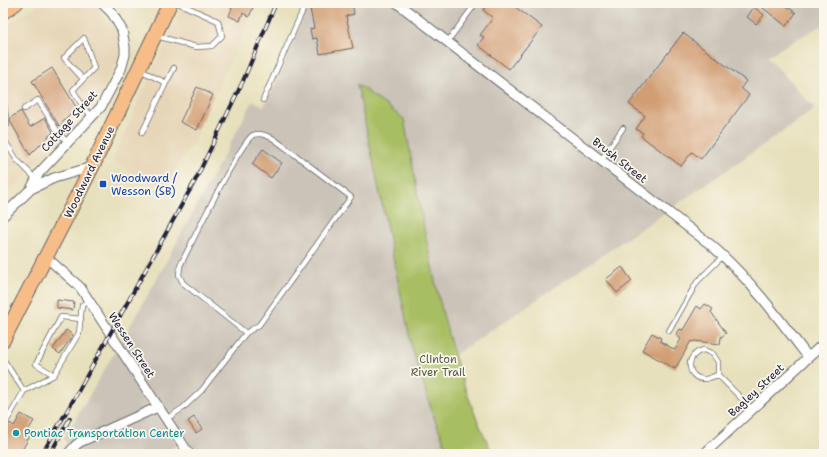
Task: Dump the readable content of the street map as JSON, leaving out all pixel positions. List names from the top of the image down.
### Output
{
  "streets": {
    "main road": ["Woodward Avenue"],
    "street": [
      "Cottage Street",
      "Brush Street",
      "Wessen Street",
      "Bagley Street"
    ]
  },
  "crossings": [
    ["Brush Street", "Bagley Street"],
    ["Woodward Avenue", "Wessen Street"]
  ],
  "parks": ["Clinton River Trail"],
  "places": {
    "transit": ["Woodward / Wesson (SB)"],
    "other": ["Pontiac Transportation Center"]
  }
}
